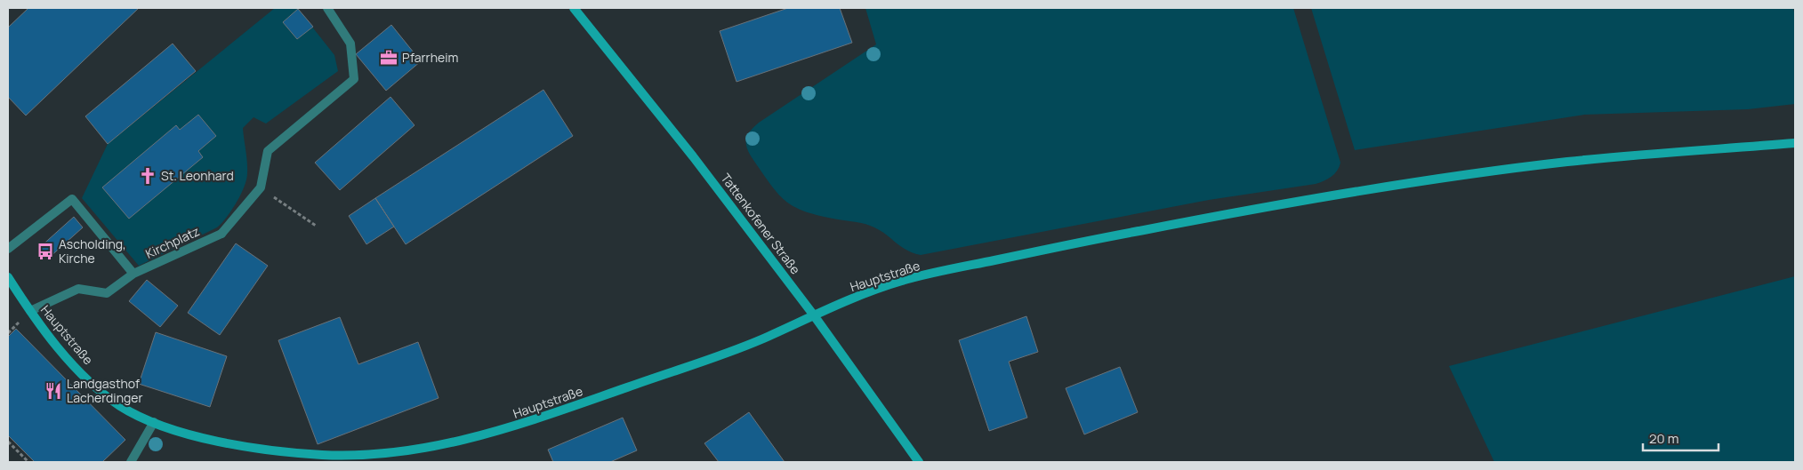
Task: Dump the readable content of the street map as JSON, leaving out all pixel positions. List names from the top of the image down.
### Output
{
  "streets": {
    "main road": ["Tattenkofener Straße", "Hauptstraße"],
    "street": ["Kirchplatz"]
  },
  "crossings": [
    ["Tattenkofener Straße", "Hauptstraße"],
    ["Kirchplatz", "Hauptstraße"]
  ],
  "places": {
    "office": ["Pfarrheim"],
    "church": ["St. Leonhard"],
    "bus stop": ["Ascholding, Kirche"],
    "restaurant": ["Landgasthof Lacherdinger"]
  },
  "scale_bar": "20 m"
}
